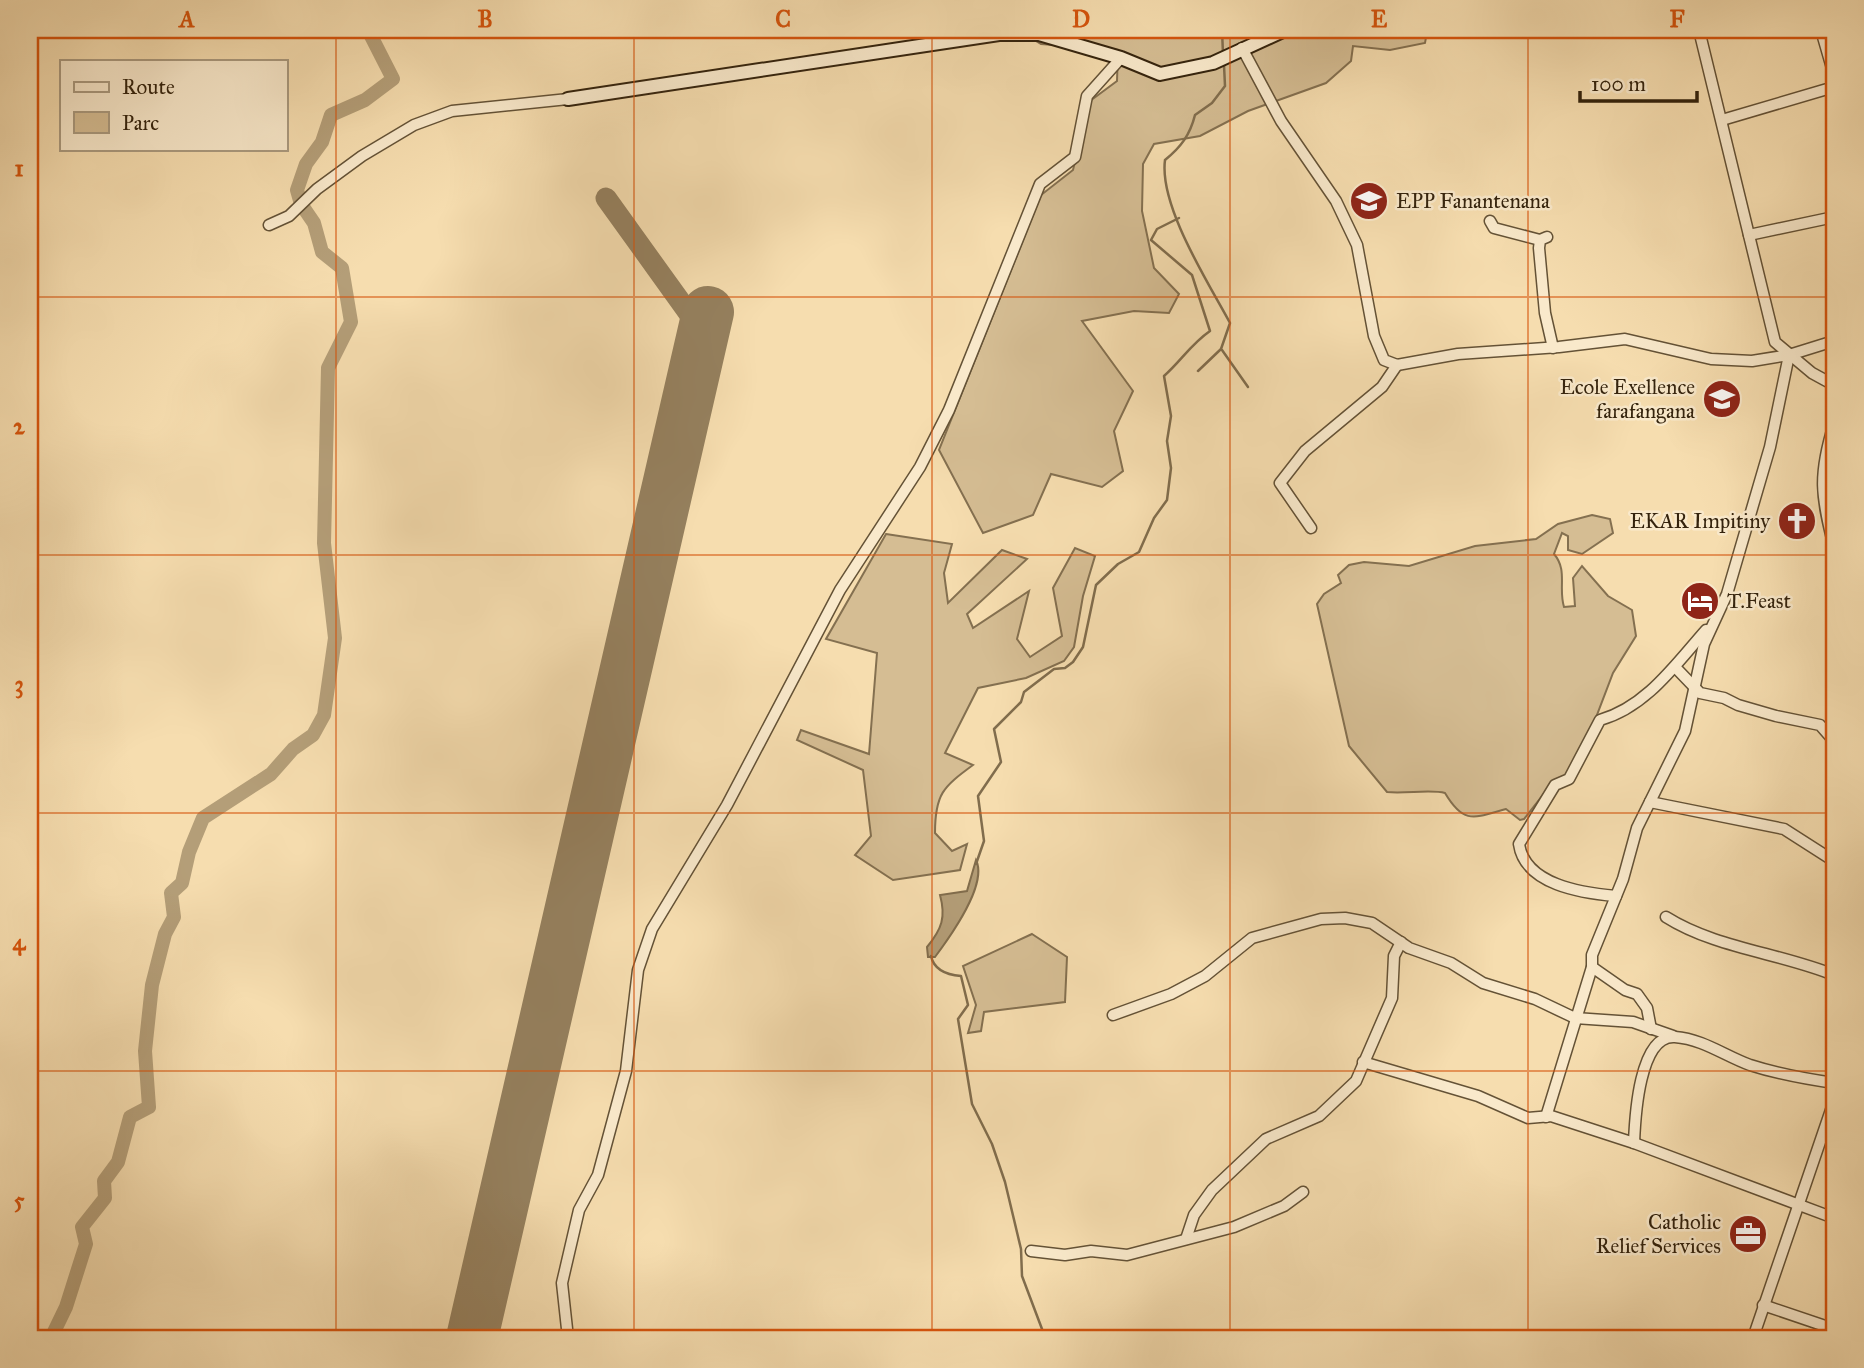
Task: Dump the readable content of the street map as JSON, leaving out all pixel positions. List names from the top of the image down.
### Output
{
  "places": {
    "school or university": ["EPP Fanantenana", "Ecole Exellence farafangana"],
    "church": ["EKAR Impitiny"],
    "hotel": ["T.Feast"],
    "office": ["Catholic Relief Services"]
  },
  "legend": ["Route", "Parc"],
  "scale_bar": "100 m",
  "grid": {
    "columns": [
      "A",
      "B",
      "C",
      "D",
      "E",
      "F"
    ],
    "rows": [
      "1",
      "2",
      "3",
      "4",
      "5"
    ]
  }
}
